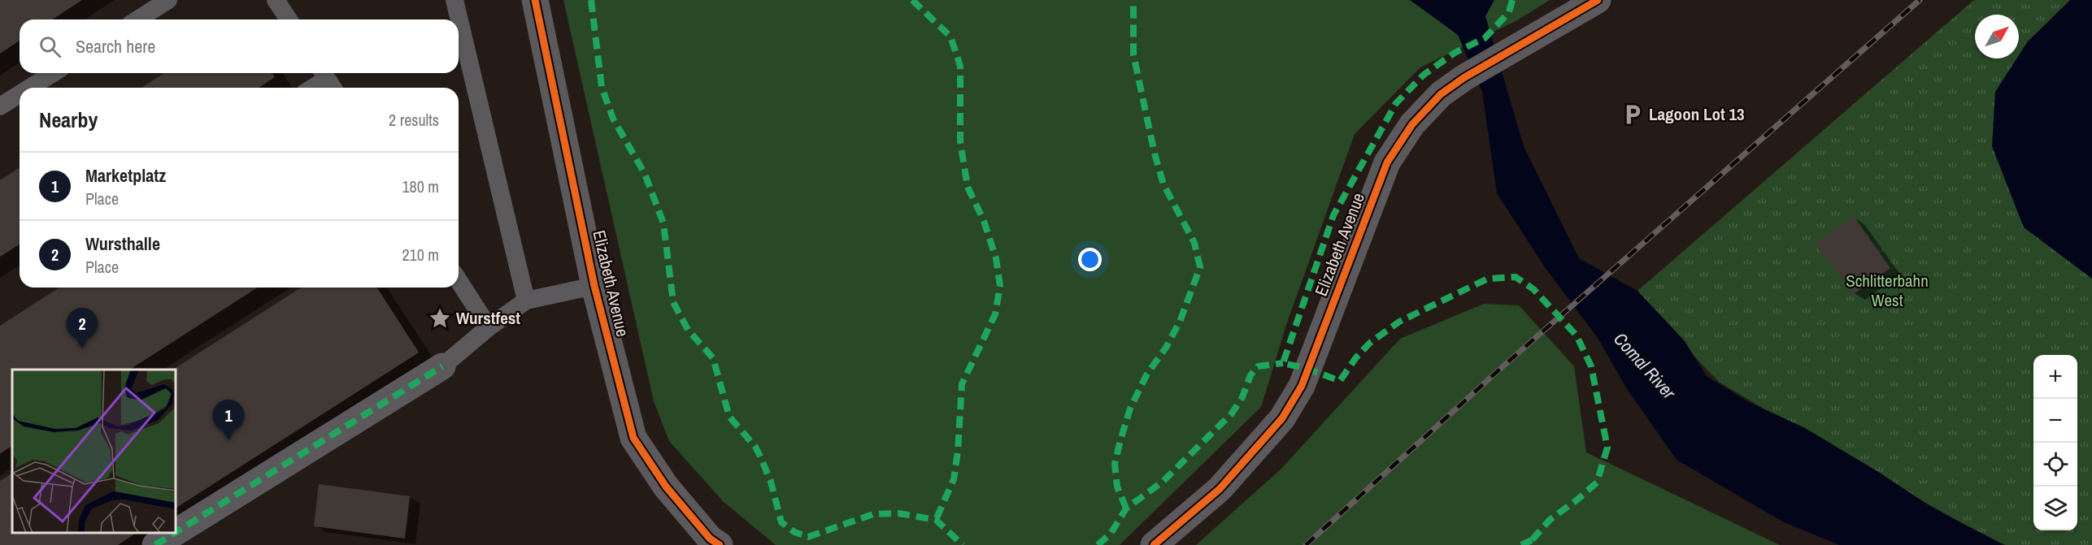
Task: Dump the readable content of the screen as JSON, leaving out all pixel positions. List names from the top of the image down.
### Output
{
  "streets": {
    "street": ["Elizabeth Avenue"]
  },
  "water": ["Comal River"],
  "parks": ["Schlitterbahn West"],
  "places": {
    "parking": ["Lagoon Lot 13"],
    "place": ["Wurstfest"]
  },
  "north": "top right",
  "page": {
    "search": "Search here",
    "heading": ["Nearby", "2 results"],
    "list": [
      {
        "mark": "1",
        "name": "Marketplatz",
        "note": "Place",
        "value": "180 m"
      },
      {
        "mark": "2",
        "name": "Wursthalle",
        "note": "Place",
        "value": "210 m"
      }
    ],
    "pins": ["2", "1"],
    "map_buttons": ["+", "−"]
  }
}
